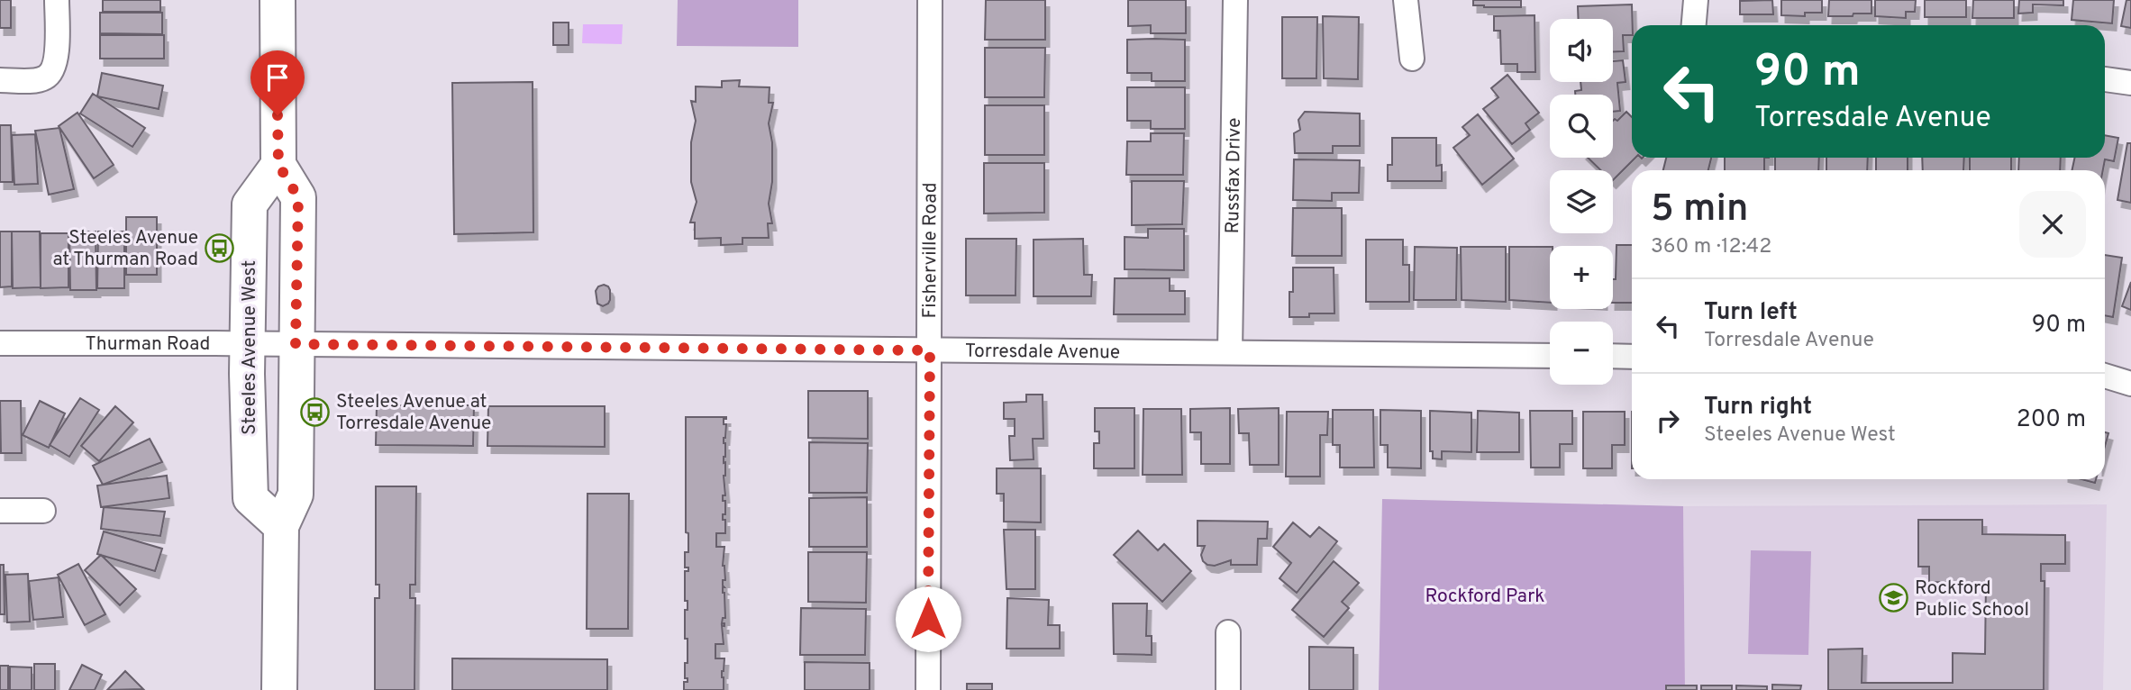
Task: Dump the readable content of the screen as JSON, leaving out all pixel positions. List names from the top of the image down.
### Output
{
  "streets": {
    "main road": ["Steeles Avenue West"],
    "street": [
      "Russfax Drive",
      "Fisherville Road",
      "Thurman Road",
      "Torresdale Avenue"
    ]
  },
  "crossings": [
    ["Russfax Drive", "Torresdale Avenue"],
    ["Fisherville Road", "Torresdale Avenue"],
    ["Thurman Road", "Steeles Avenue West"],
    ["Thurman Road", "Torresdale Avenue"]
  ],
  "parks": ["Rockford Park"],
  "places": {
    "bus stop": ["Steeles Avenue at Thurman Road", "Steeles Avenue at Torresdale Avenue"],
    "school or university": ["Rockford Public School"]
  },
  "page": {
    "map_buttons": ["+", "−"],
    "turn": ["90 m", "Torresdale Avenue"],
    "heading": ["5 min", "360 m · 12:42"],
    "list": [
      {
        "name": "Turn left",
        "note": "Torresdale Avenue",
        "value": "90 m"
      },
      {
        "name": "Turn right",
        "note": "Steeles Avenue West",
        "value": "200 m"
      }
    ]
  }
}
